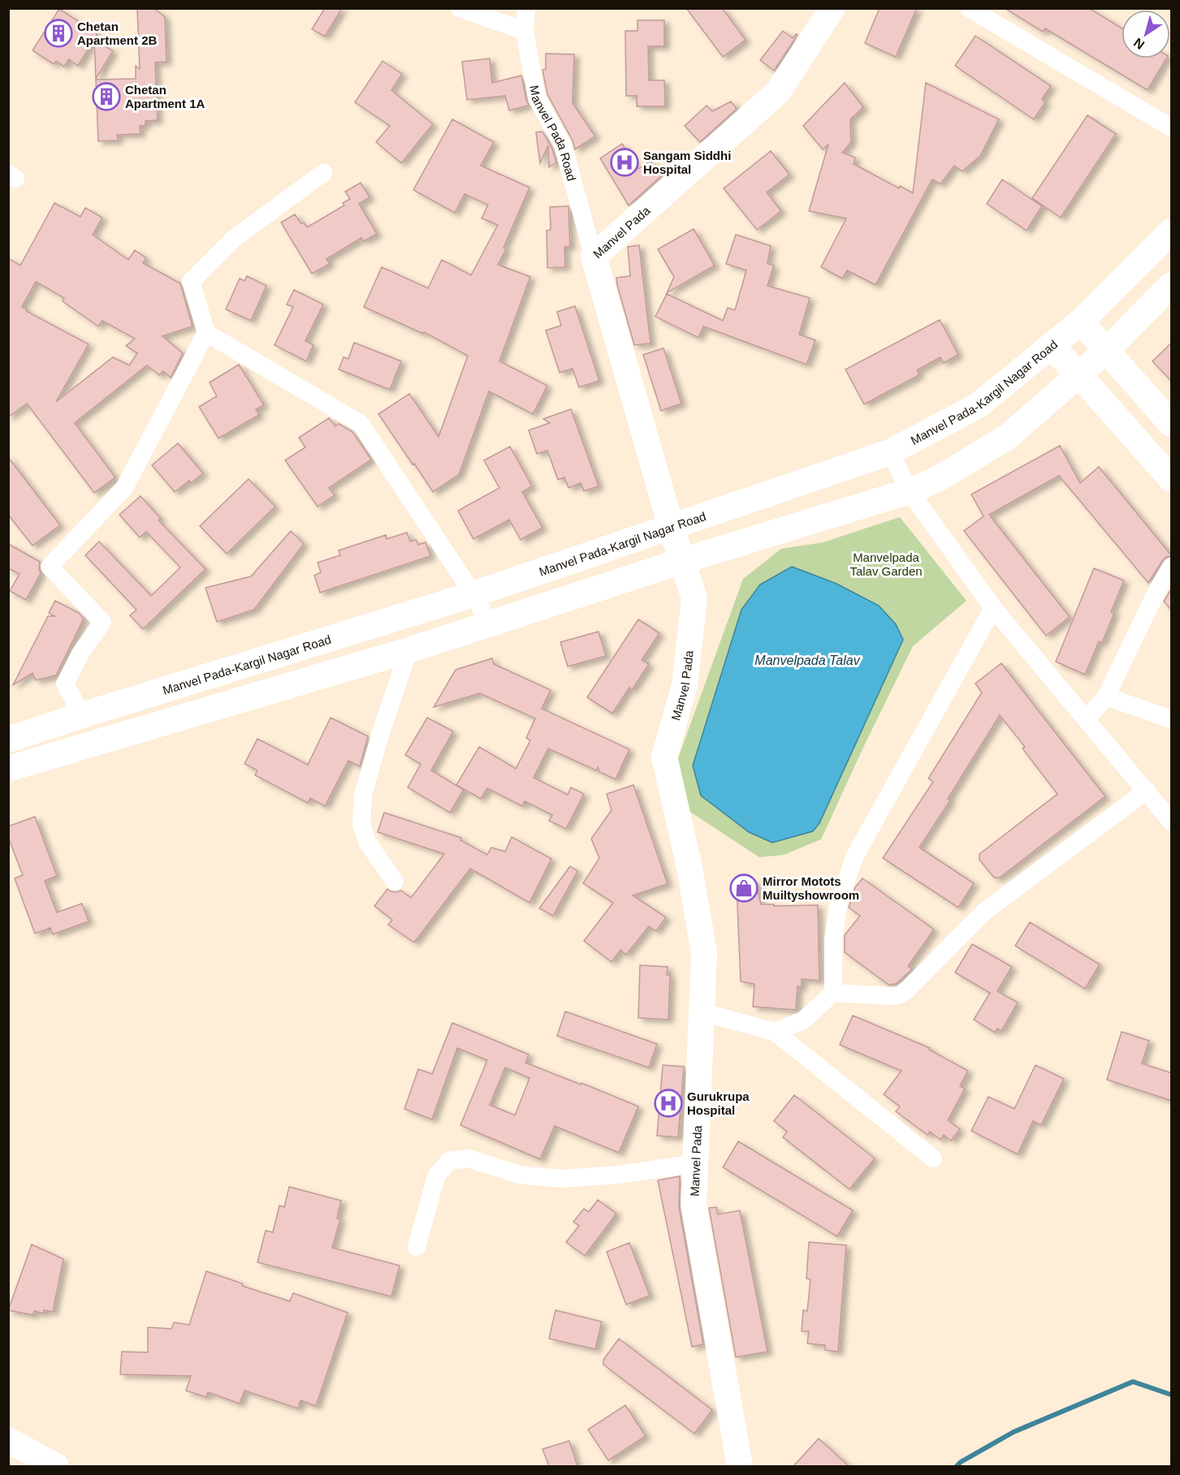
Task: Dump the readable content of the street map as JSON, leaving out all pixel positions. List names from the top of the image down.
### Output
{
  "streets": {
    "street": ["Manvel Pada Road", "Manvel Pada", "Manvel Pada-Kargil Nagar Road"]
  },
  "crossings": [
    ["Manvel Pada Road", "Manvel Pada"],
    ["Manvel Pada", "Manvel Pada-Kargil Nagar Road"]
  ],
  "water": ["Manvelpada Talav"],
  "parks": ["Manvelpada Talav Garden"],
  "places": {
    "building": ["Chetan Apartment 2B", "Chetan Apartment 1A"],
    "hospital": ["Sangam Siddhi Hospital", "Gurukrupa Hospital"],
    "shop": ["Mirror Motots Muiltyshowroom"]
  },
  "north": "bottom left"
}
